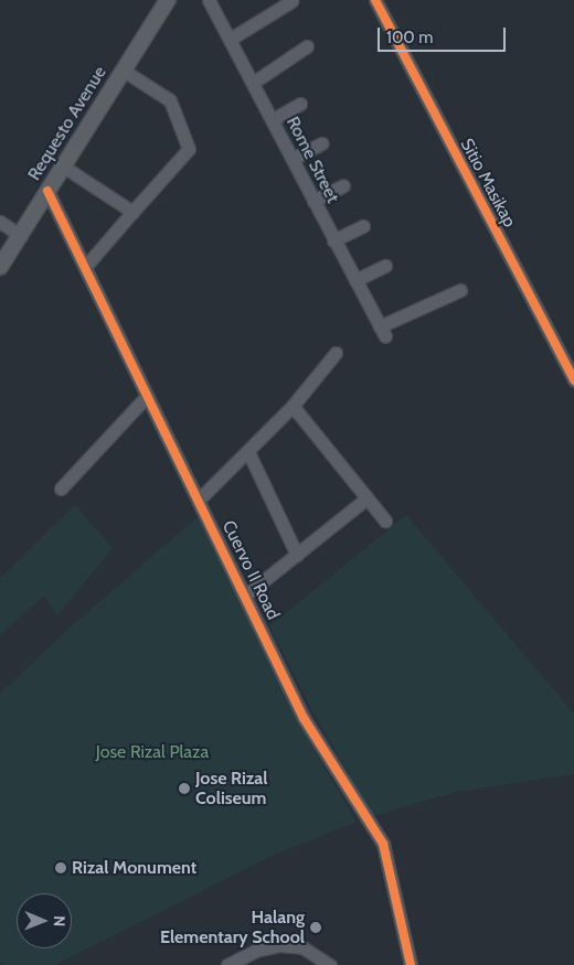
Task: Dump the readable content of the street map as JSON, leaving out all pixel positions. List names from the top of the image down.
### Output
{
  "streets": {
    "main road": ["Requesto Avenue"],
    "street": ["Rome Street", "Sitio Masikap", "Cuervo II Road"]
  },
  "crossings": [
    ["Requesto Avenue", "Cuervo II Road"]
  ],
  "parks": ["Jose Rizal Plaza"],
  "places": ["Jose Rizal Coliseum", "Rizal Monument", "Halang Elementary School"],
  "scale_bar": "100 m",
  "north": "right"
}
